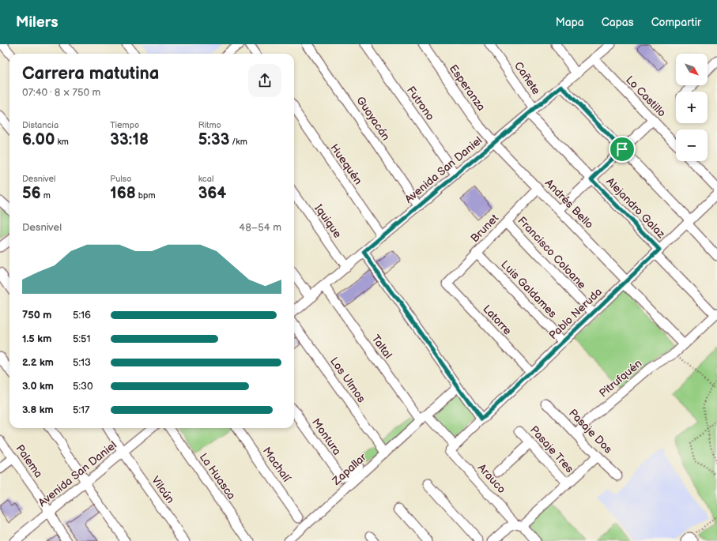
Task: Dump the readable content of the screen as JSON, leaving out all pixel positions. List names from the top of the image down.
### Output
{
  "streets": {
    "street": [
      "Cañete",
      "Esperanza",
      "Lo Castillo",
      "Futrono",
      "Guayacán",
      "Huequén",
      "Avenida San Daniel",
      "Andrés Bello",
      "Alejandro Galaz",
      "Iquique",
      "Brunet",
      "Francisco Coloane",
      "Luis Galdames",
      "Pablo Neruda",
      "Latorre",
      "Taltal",
      "Pitrufquén",
      "Los Ulmos",
      "Pasaje Dos",
      "Montura",
      "Pasaje Tres",
      "Palema",
      "Machalí",
      "Zapallar",
      "La Huasca",
      "Arauco",
      "Vilcún"
    ]
  },
  "crossings": [
    ["Cañete", "Avenida San Daniel"],
    ["Cañete", "Alejandro Galaz"],
    ["Esperanza", "Avenida San Daniel"],
    ["Esperanza", "Andrés Bello"],
    ["Lo Castillo", "Avenida San Daniel"],
    ["Futrono", "Avenida San Daniel"],
    ["Guayacán", "Avenida San Daniel"],
    ["Huequén", "Avenida San Daniel"],
    ["Avenida San Daniel", "Andrés Bello"],
    ["Avenida San Daniel", "Alejandro Galaz"],
    ["Avenida San Daniel", "Iquique"],
    ["Avenida San Daniel", "Taltal"],
    ["Avenida San Daniel", "Palema"],
    ["Avenida San Daniel", "Vilcún"],
    ["Andrés Bello", "Brunet"],
    ["Andrés Bello", "Pablo Neruda"],
    ["Andrés Bello", "Pitrufquén"],
    ["Alejandro Galaz", "Pablo Neruda"],
    ["Alejandro Galaz", "Pitrufquén"],
    ["Brunet", "Francisco Coloane"],
    ["Brunet", "Luis Galdames"],
    ["Brunet", "Latorre"],
    ["Francisco Coloane", "Pablo Neruda"],
    ["Luis Galdames", "Pablo Neruda"],
    ["Pablo Neruda", "Latorre"],
    ["Pablo Neruda", "Arauco"],
    ["Taltal", "Zapallar"],
    ["Pitrufquén", "Pasaje Dos"],
    ["Los Ulmos", "Zapallar"]
  ],
  "north": "bottom right",
  "page": {
    "header": "Milers",
    "nav": ["Mapa", "Capas", "Compartir"],
    "map_buttons": ["+", "−"],
    "heading": ["Carrera matutina", "07:40 · 8 × 750 m"],
    "stats": [
      ["Distancia", "6.00 km"],
      ["Tiempo", "33:18"],
      ["Ritmo", "5:33 /km"],
      ["Desnivel", "56 m"],
      ["Pulso", "168 bpm"],
      ["kcal", "364"]
    ],
    "chart": ["Desnivel", "48–54 m"],
    "list": [
      {
        "name": "750 m",
        "note": "5:16"
      },
      {
        "name": "1.5 km",
        "note": "5:51"
      },
      {
        "name": "2.2 km",
        "note": "5:13"
      },
      {
        "name": "3.0 km",
        "note": "5:30"
      },
      {
        "name": "3.8 km",
        "note": "5:17"
      }
    ]
  }
}
